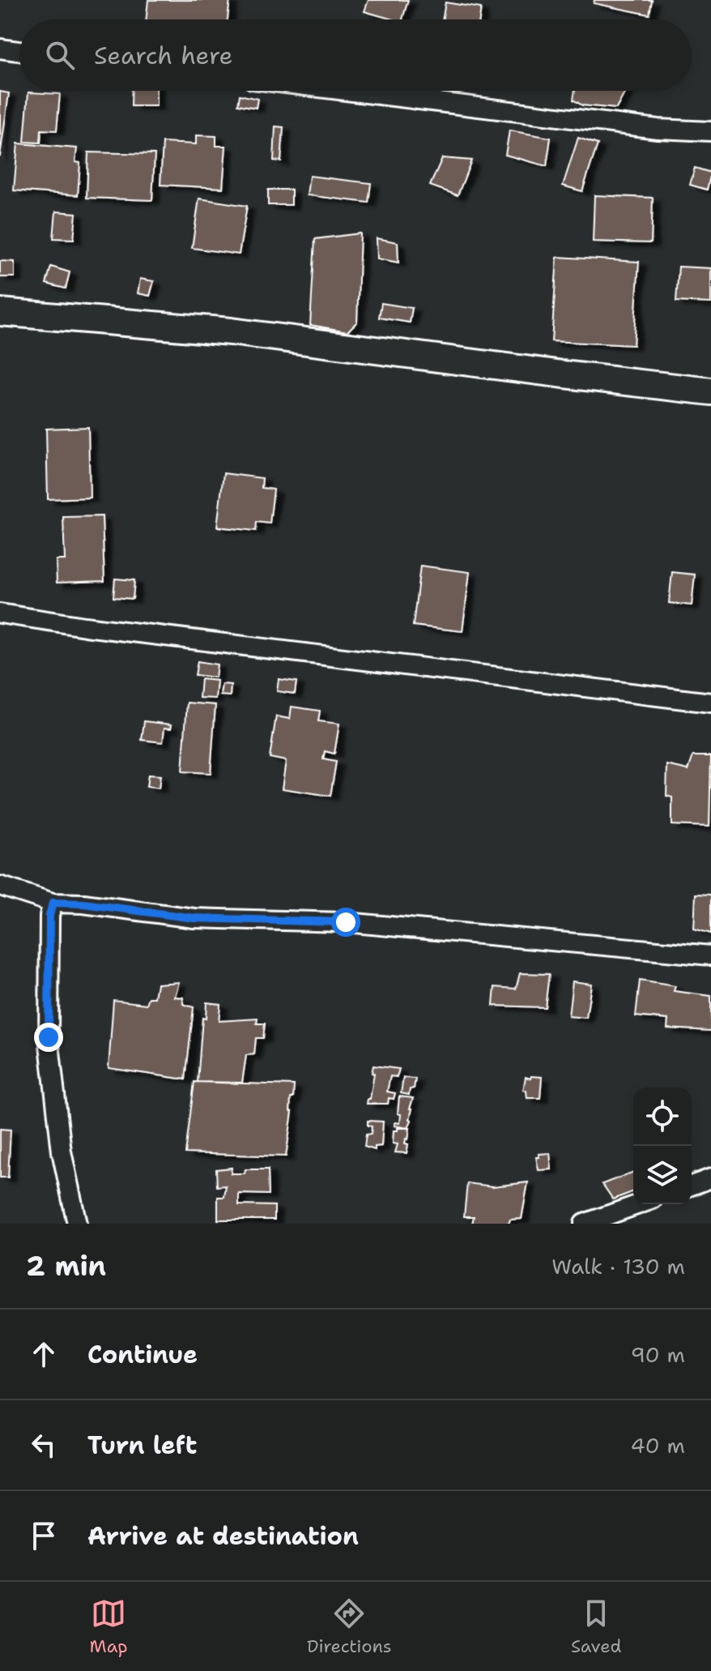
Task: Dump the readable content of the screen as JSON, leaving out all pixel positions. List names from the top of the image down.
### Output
{
  "page": {
    "search": "Search here",
    "heading": ["2 min", "Walk · 130 m"],
    "list": [
      ["Continue", "90 m"],
      ["Turn left", "40 m"],
      "Arrive at destination"
    ],
    "nav": ["Map", "Directions", "Saved"]
  }
}
